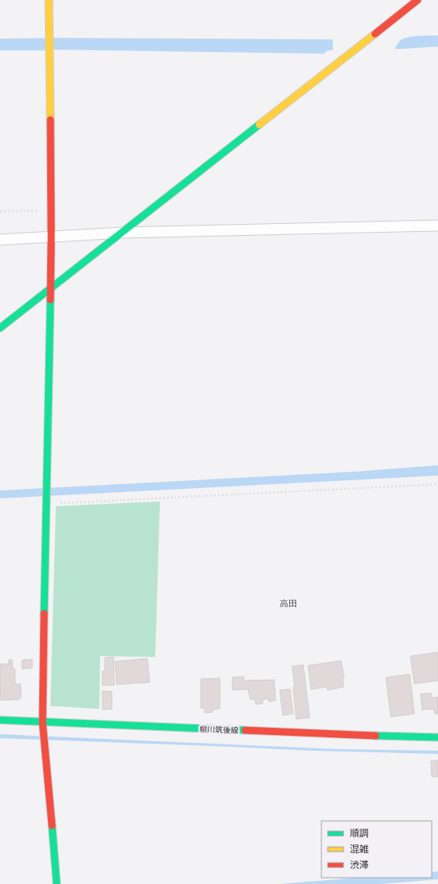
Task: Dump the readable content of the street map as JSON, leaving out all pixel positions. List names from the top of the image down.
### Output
{
  "streets": {
    "street": ["柳川筑後線"]
  },
  "districts": ["高田"],
  "legend": ["順調", "混雑", "渋滞"]
}
